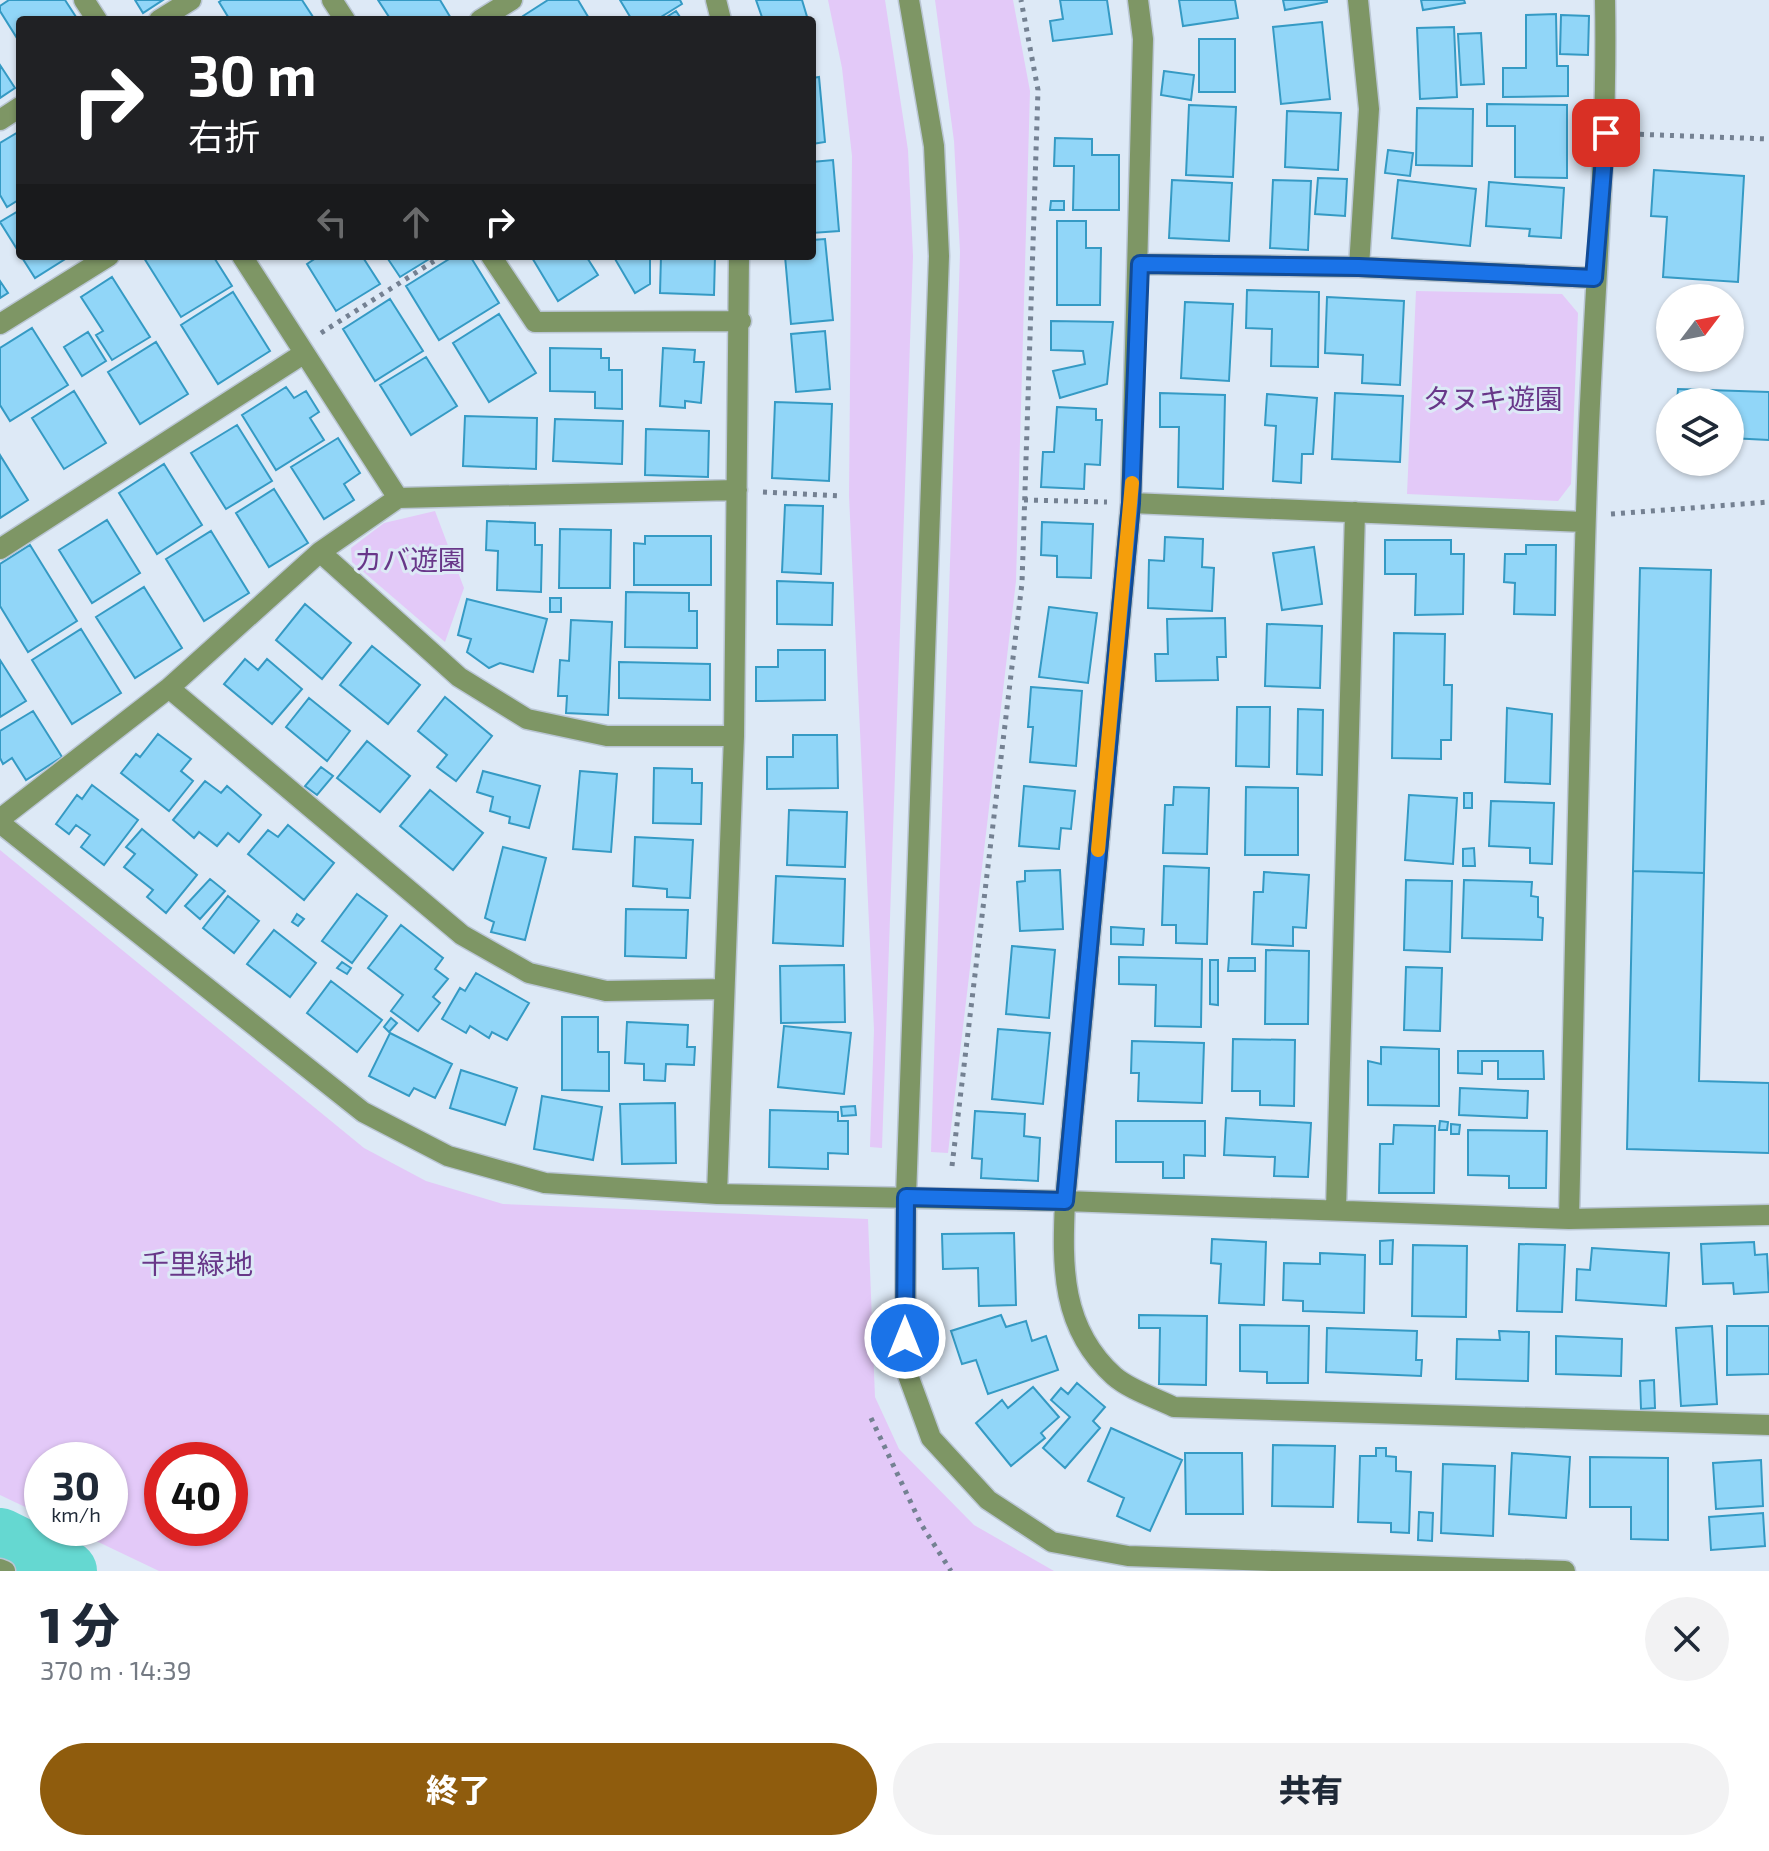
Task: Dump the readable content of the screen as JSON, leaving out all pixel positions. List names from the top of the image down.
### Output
{
  "parks": ["タヌキ遊園", "カバ遊園", "千里緑地"],
  "north": "top right",
  "page": {
    "turn": ["30 m", "右折"],
    "speed": "30 km/h",
    "limit": "40",
    "heading": ["1 分", "370 m · 14:39"],
    "buttons": ["終了", "共有"]
  }
}
